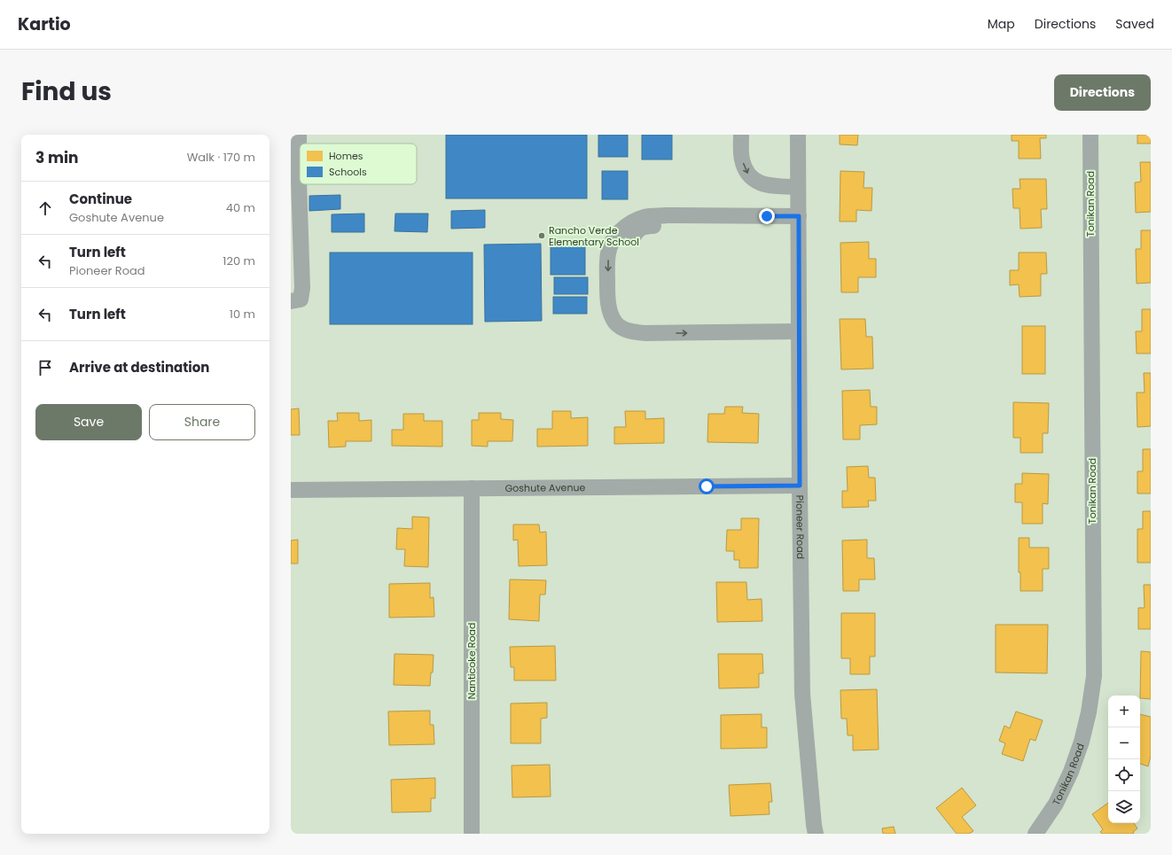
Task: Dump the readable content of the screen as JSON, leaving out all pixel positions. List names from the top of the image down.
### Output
{
  "streets": {
    "street": [
      "Tonikan Road",
      "Goshute Avenue",
      "Pioneer Road",
      "Nanticoke Road"
    ]
  },
  "crossings": [
    ["Goshute Avenue", "Pioneer Road"],
    ["Goshute Avenue", "Nanticoke Road"]
  ],
  "places": ["Rancho Verde Elementary School"],
  "legend": ["Homes", "Schools"],
  "page": {
    "header": "Kartio",
    "nav": ["Map", "Directions", "Saved"],
    "title": "Find us",
    "buttons": [
      "Directions",
      ["Save", "Share"]
    ],
    "heading": ["3 min", "Walk · 170 m"],
    "list": [
      ["Continue", "Goshute Avenue", "40 m"],
      ["Turn left", "Pioneer Road", "120 m"],
      ["Turn left", "10 m"],
      "Arrive at destination"
    ],
    "map_buttons": ["+", "−"]
  }
}
